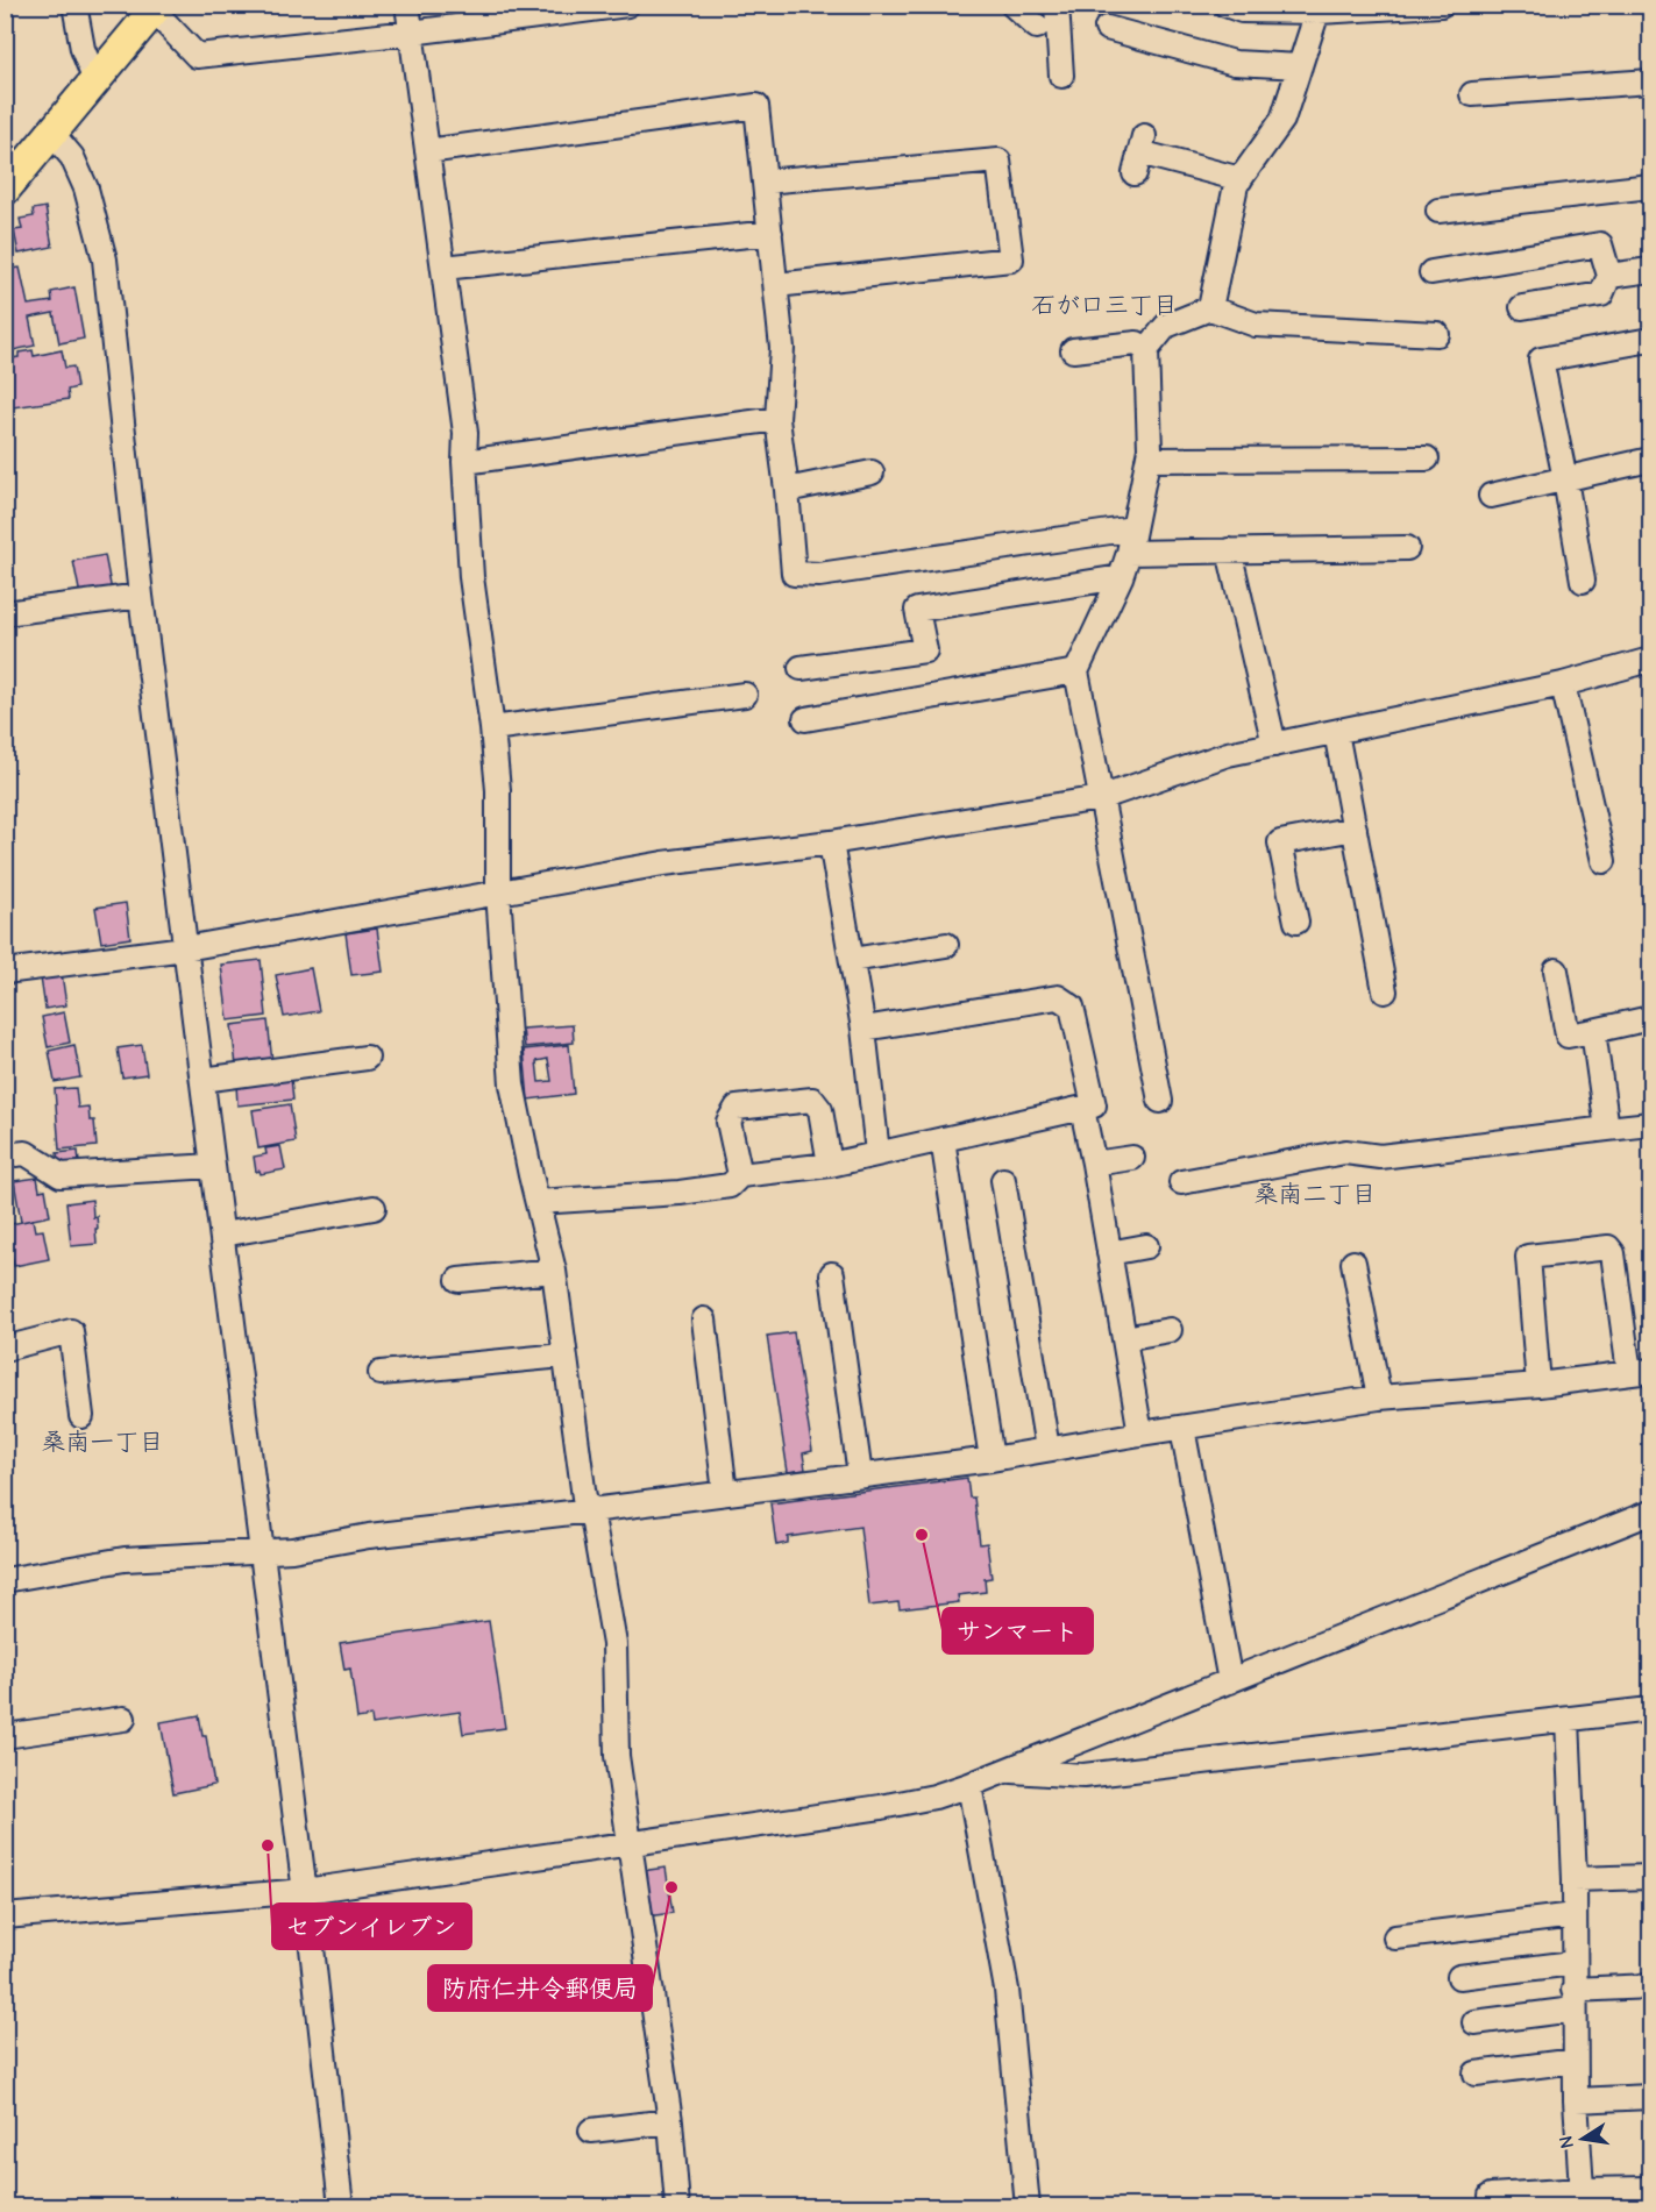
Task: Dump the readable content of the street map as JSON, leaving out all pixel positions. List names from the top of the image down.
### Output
{
  "districts": ["石が口三丁目", "桑南二丁目", "桑南一丁目"],
  "places": ["サンマート", "セブンイレブン", "防府仁井令郵便局"],
  "north": "left"
}
